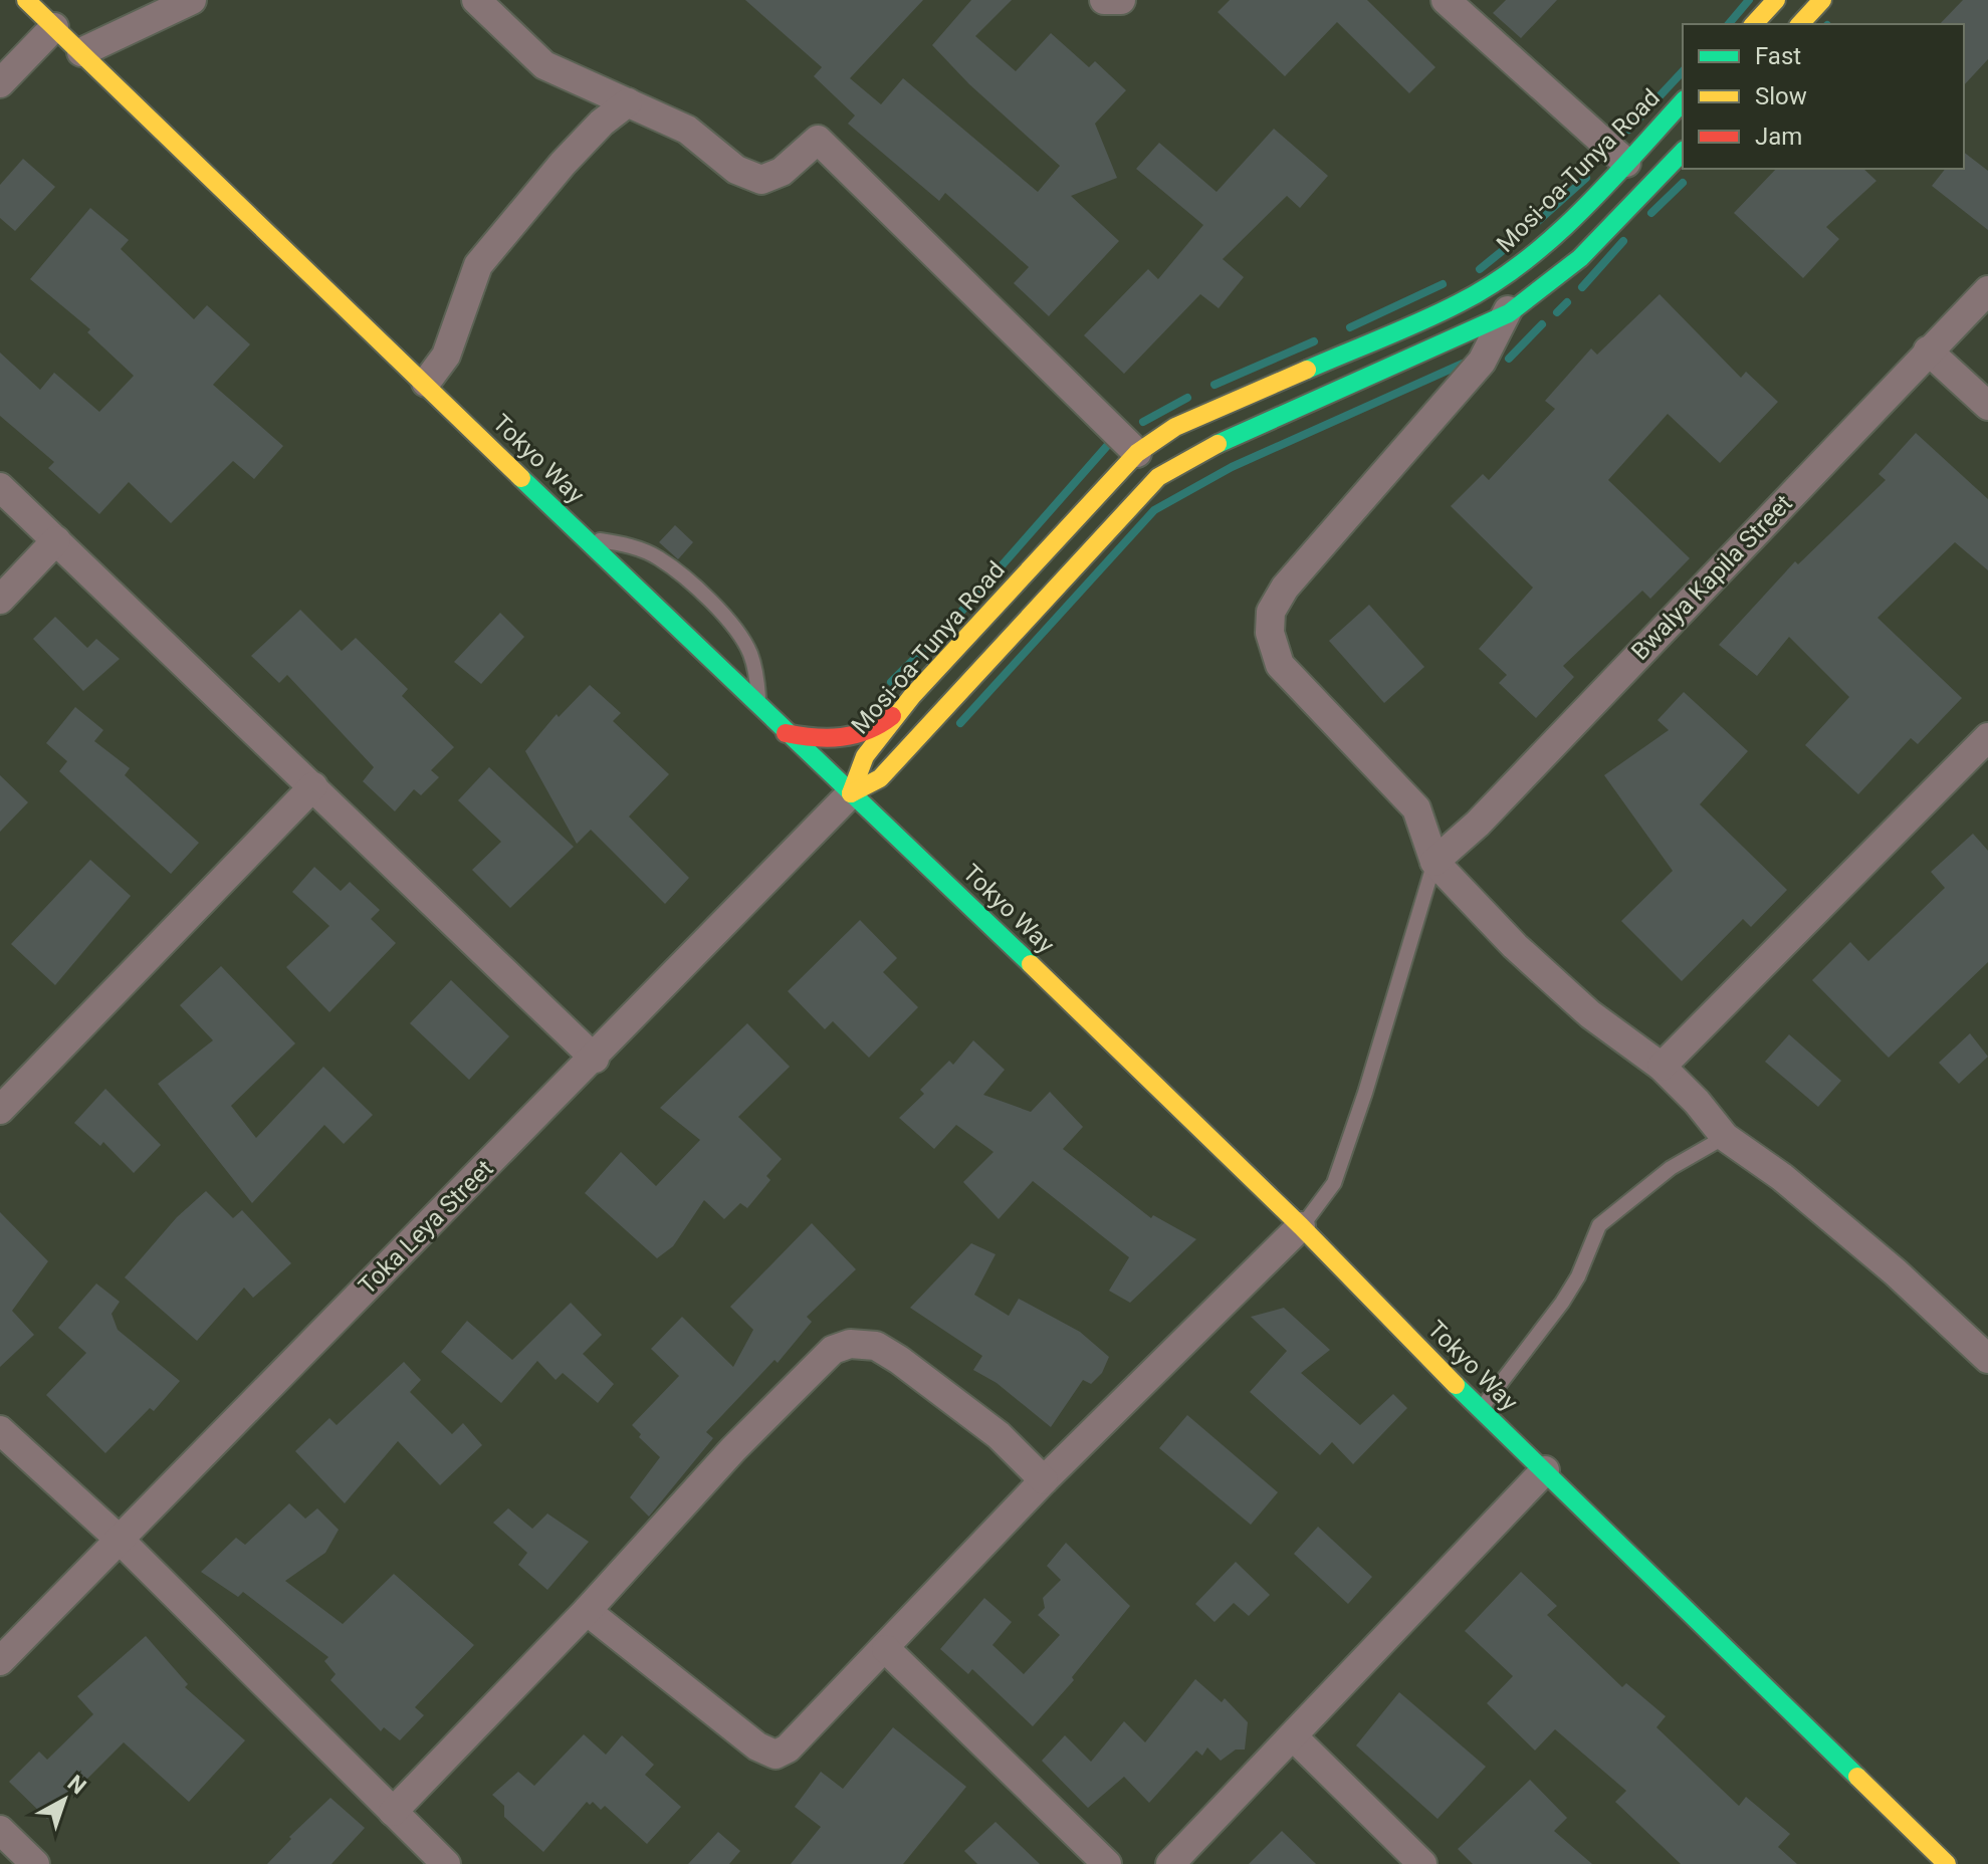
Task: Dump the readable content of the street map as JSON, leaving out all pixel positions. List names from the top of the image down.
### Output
{
  "streets": {
    "main road": ["Mosi-oa-Tunya Road", "Tokyo Way"],
    "street": ["Bwalya Kapila Street", "Toka Leya Street"]
  },
  "crossings": [
    ["Mosi-oa-Tunya Road", "Tokyo Way"],
    ["Mosi-oa-Tunya Road", "Toka Leya Street"],
    ["Tokyo Way", "Toka Leya Street"]
  ],
  "legend": ["Fast", "Slow", "Jam"],
  "north": "top right"
}
